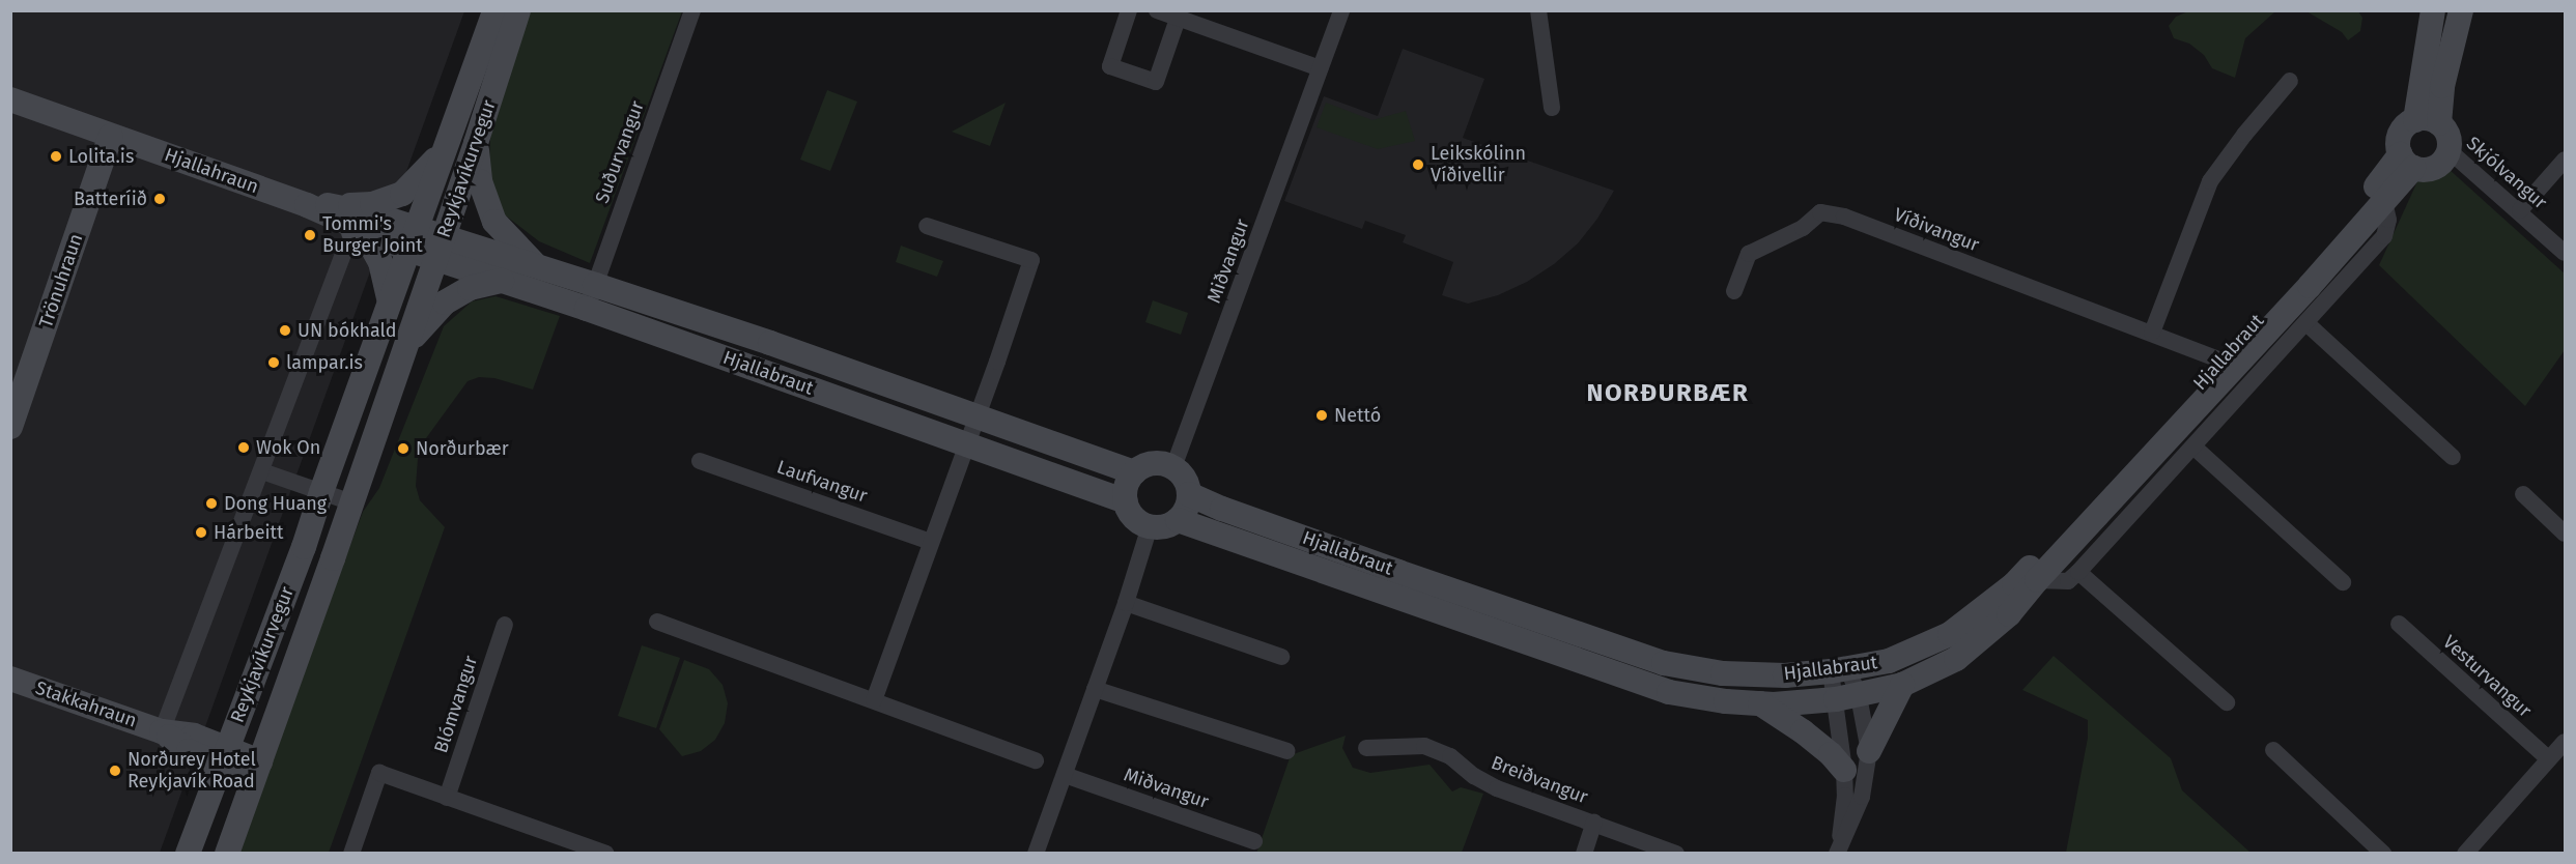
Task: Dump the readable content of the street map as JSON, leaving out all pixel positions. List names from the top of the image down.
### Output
{
  "streets": {
    "main road": [
      "Reykjavíkurvegur",
      "Hjallahraun",
      "Trönuhraun",
      "Hjallabraut",
      "Stakkahraun"
    ],
    "street": [
      "Suðurvangur",
      "Skjólvangur",
      "Víðivangur",
      "Miðvangur",
      "Laufvangur",
      "Vesturvangur",
      "Blómvangur",
      "Breiðvangur"
    ]
  },
  "crossings": [
    ["Suðurvangur", "Hjallabraut"],
    ["Reykjavíkurvegur", "Hjallahraun"],
    ["Reykjavíkurvegur", "Hjallabraut"],
    ["Reykjavíkurvegur", "Stakkahraun"],
    ["Hjallahraun", "Trönuhraun"],
    ["Hjallahraun", "Hjallabraut"],
    ["Skjólvangur", "Hjallabraut"],
    ["Víðivangur", "Hjallabraut"],
    ["Miðvangur", "Hjallabraut"]
  ],
  "districts": ["NORÐURBÆR"],
  "places": [
    "Lolita.is",
    "Leikskólinn Víðivellir",
    "Batteríið",
    "Tommi's Burger Joint",
    "UN bókhald",
    "lampar.is",
    "Nettó",
    "Wok On",
    "Norðurbær",
    "Dong Huang",
    "Hárbeitt",
    "Norðurey Hotel Reykjavík Road"
  ]
}
